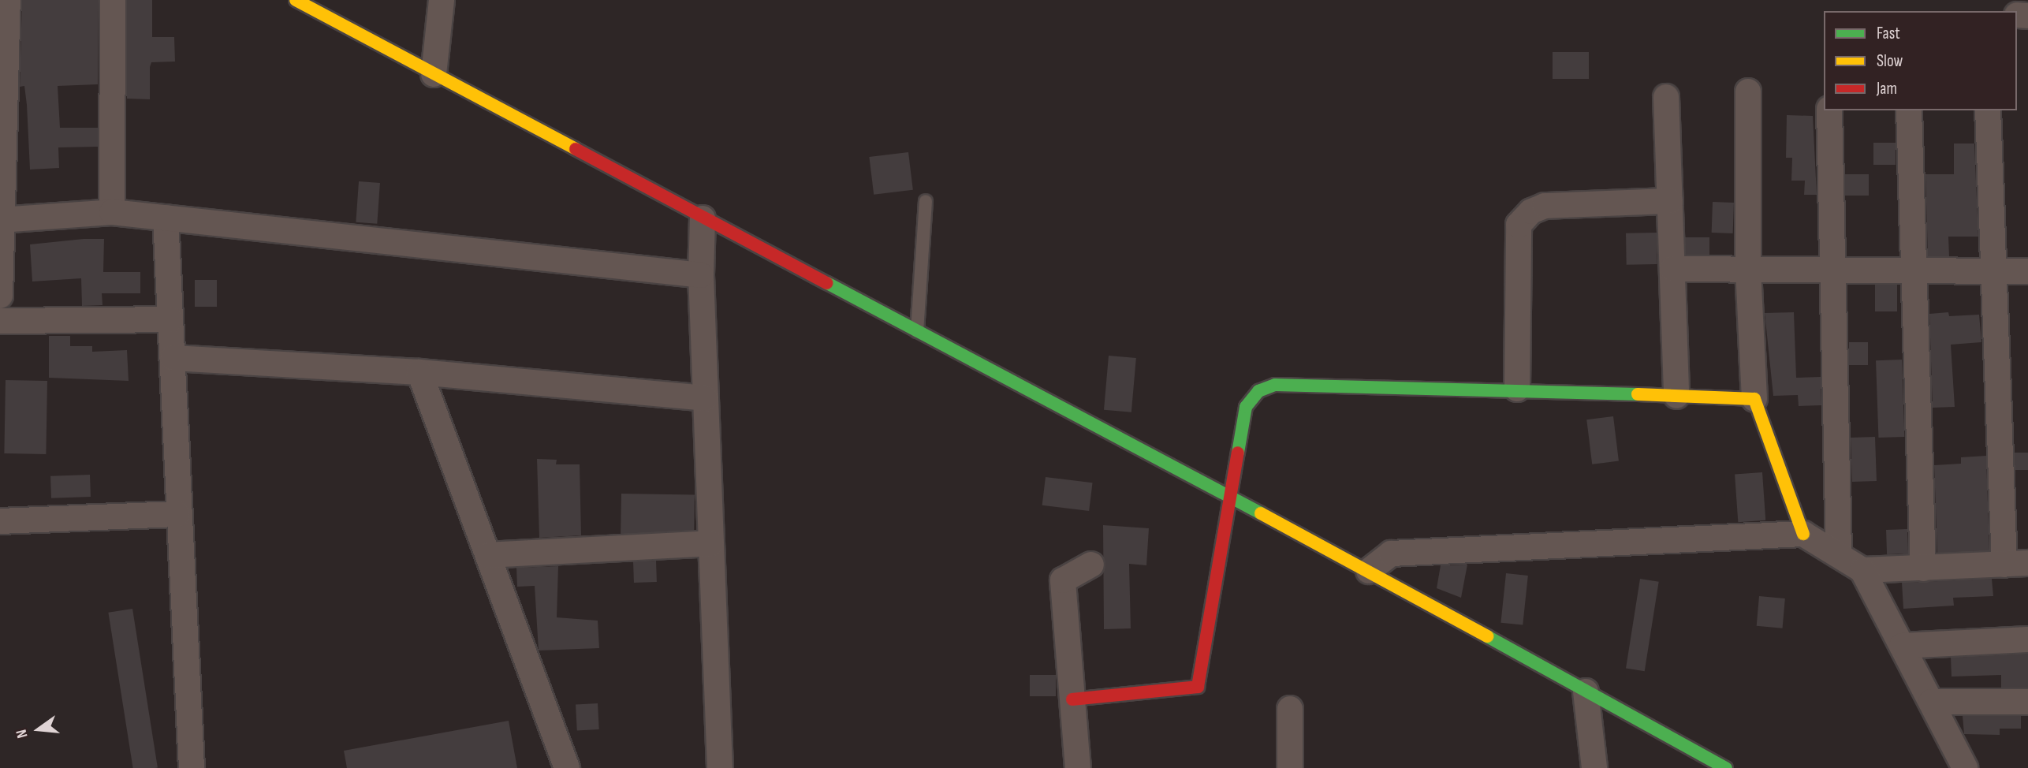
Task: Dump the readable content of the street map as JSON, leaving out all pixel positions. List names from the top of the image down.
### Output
{
  "legend": ["Fast", "Slow", "Jam"],
  "north": "left"
}
